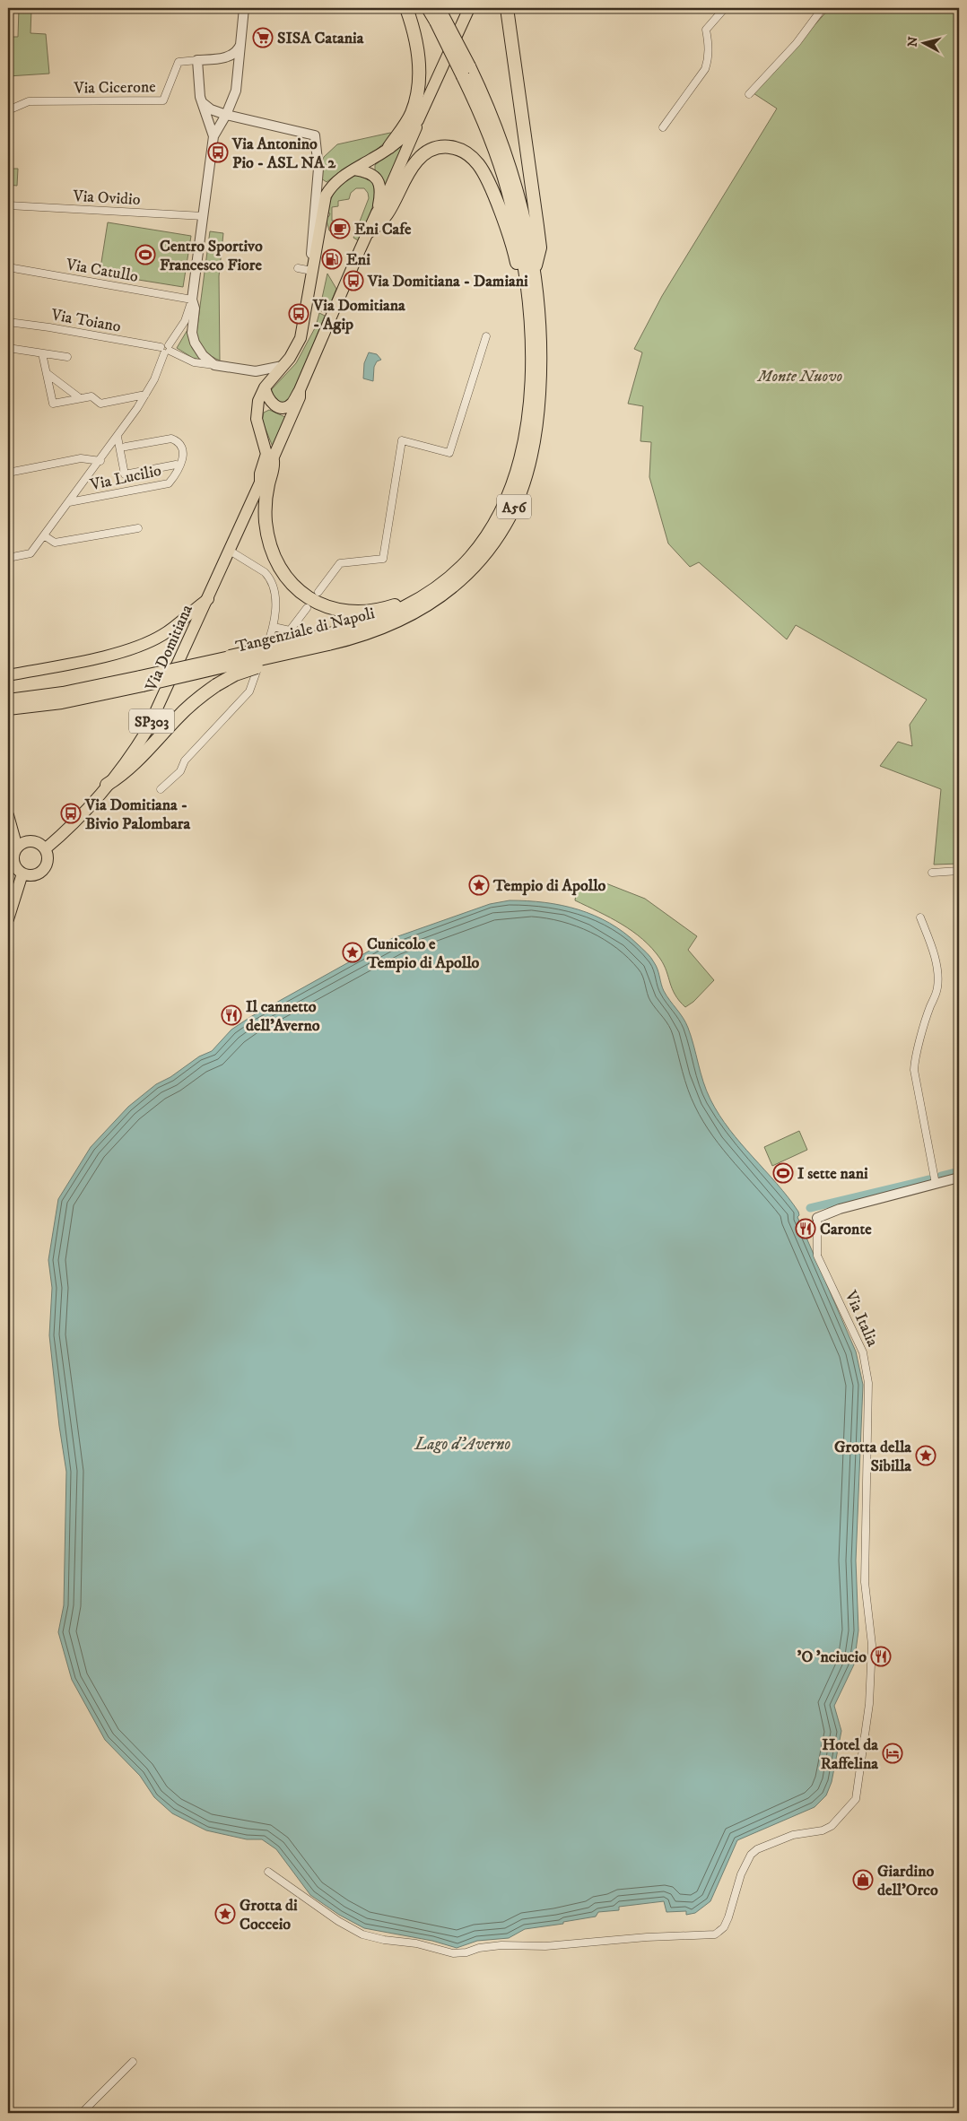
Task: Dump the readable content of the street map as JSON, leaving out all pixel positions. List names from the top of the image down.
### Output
{
  "streets": {
    "highway": ["A56", "Tangenziale di Napoli"],
    "main road": ["Via Domitiana", "SP303"],
    "street": [
      "Via Cicerone",
      "Via Ovidio",
      "Via Catullo",
      "Via Toiano",
      "Via Lucilio",
      "Via Italia"
    ]
  },
  "crossings": [
    ["Via Catullo", "Via Lucilio"],
    ["Via Toiano", "Via Lucilio"]
  ],
  "water": ["Lago d'Averno"],
  "parks": ["Monte Nuovo"],
  "places": {
    "supermarket": ["SISA Catania"],
    "bus stop": [
      "Via Antonino Pio - ASL NA 2",
      "Via Domitiana - Damiani",
      "Via Domitiana - Agip",
      "Via Domitiana - Bivio Palombara"
    ],
    "cafe": ["Eni Cafe"],
    "sports": ["Centro Sportivo Francesco Fiore", "I sette nani"],
    "fuel station": ["Eni"],
    "place": [
      "Tempio di Apollo",
      "Cunicolo e Tempio di Apollo",
      "Grotta della Sibilla",
      "Grotta di Cocceio"
    ],
    "restaurant": ["Il cannetto dell'Averno", "Caronte", "'O 'nciucio"],
    "hotel": ["Hotel da Raffelina"],
    "shop": ["Giardino dell'Orco"]
  },
  "north": "left"
}
